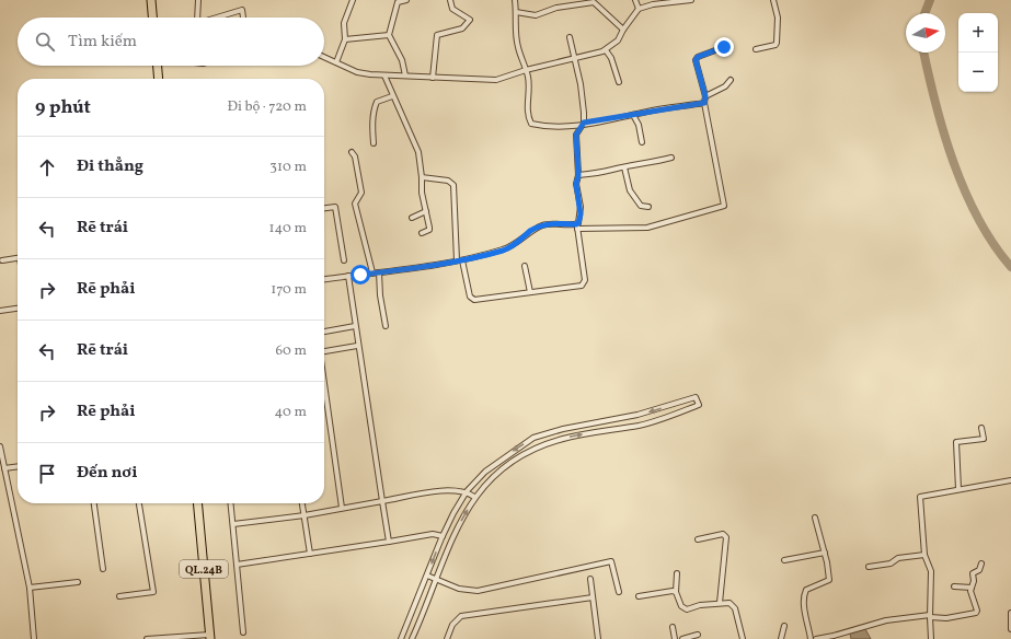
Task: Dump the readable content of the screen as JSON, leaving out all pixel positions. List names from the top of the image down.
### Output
{
  "streets": {
    "main road": ["QL.24B"]
  },
  "north": "right",
  "page": {
    "map_buttons": ["+", "−"],
    "search": "Tìm kiếm",
    "heading": ["9 phút", "Đi bộ · 720 m"],
    "list": [
      ["Đi thẳng", "310 m"],
      ["Rẽ trái", "140 m"],
      ["Rẽ phải", "170 m"],
      ["Rẽ trái", "60 m"],
      ["Rẽ phải", "40 m"],
      "Đến nơi"
    ]
  }
}
